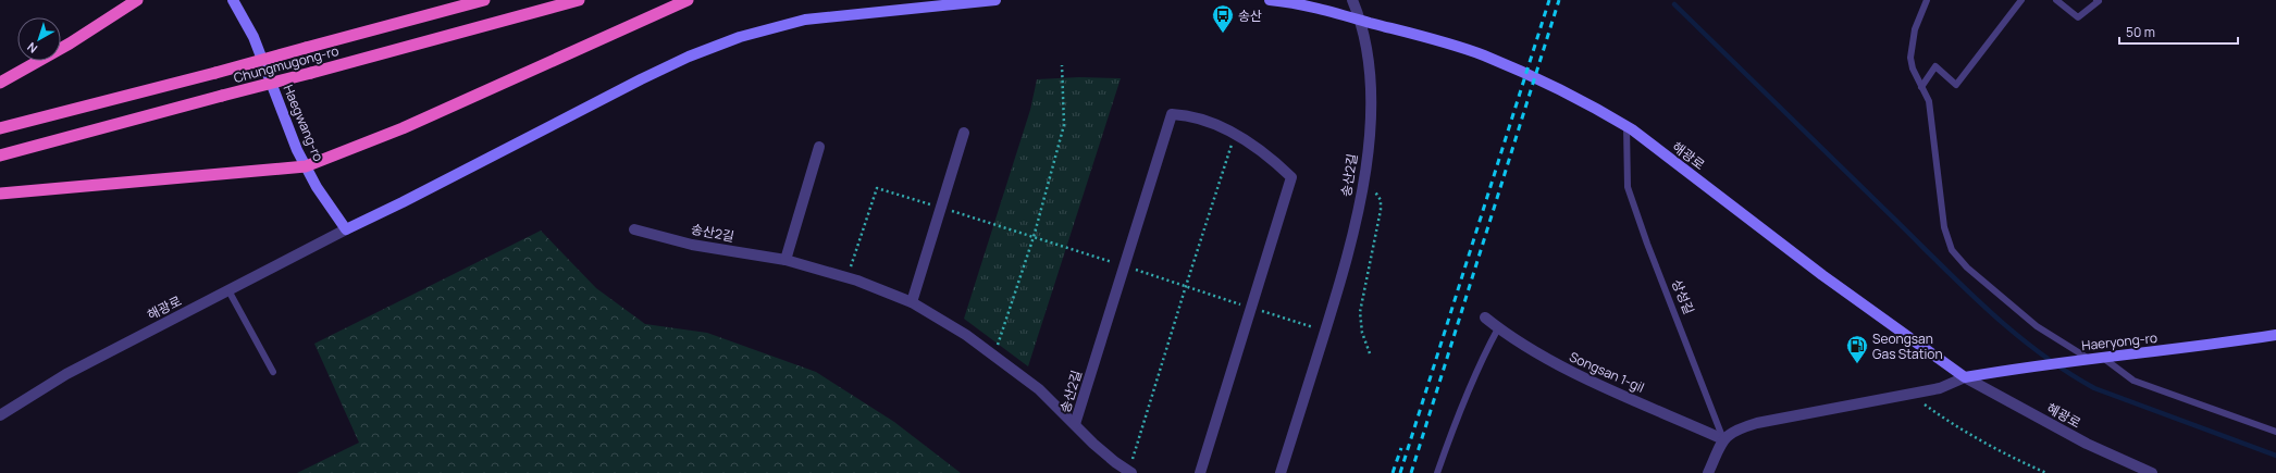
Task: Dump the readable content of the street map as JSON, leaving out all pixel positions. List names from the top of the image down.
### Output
{
  "streets": {
    "highway": ["Chungmugong-ro"],
    "main road": ["Haegwang-ro", "해광로", "Haeryong-ro"],
    "street": ["송산2길", "Songsan 1-gil", "혜광로"],
    "lane": ["상성길"]
  },
  "crossings": [
    ["Haegwang-ro", "해광로"],
    ["해광로", "송산2길"],
    ["해광로", "상성길"],
    ["해광로", "Haeryong-ro"],
    ["해광로", "혜광로"],
    ["상성길", "Songsan 1-gil"],
    ["Haeryong-ro", "혜광로"]
  ],
  "places": {
    "bus stop": ["송산"],
    "fuel station": ["Seongsan Gas Station"]
  },
  "scale_bar": "50 m",
  "north": "bottom left"
}
